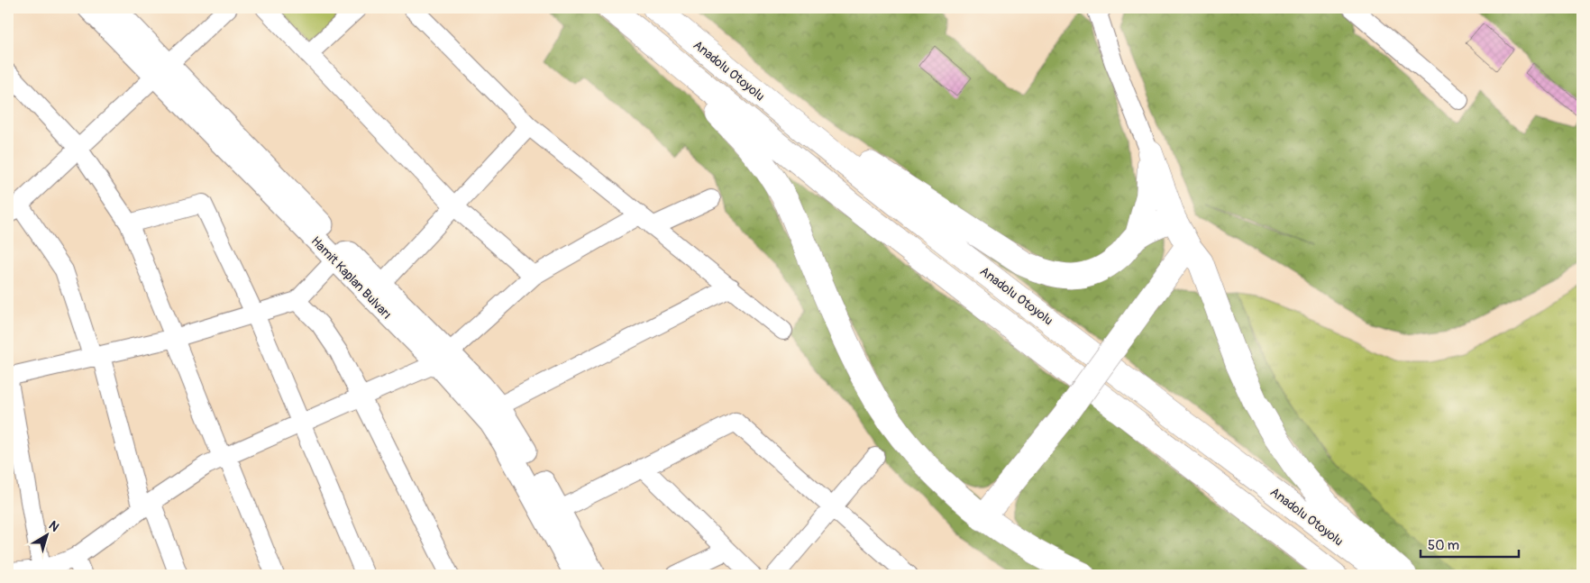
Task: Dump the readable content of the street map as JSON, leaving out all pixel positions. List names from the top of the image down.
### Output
{
  "streets": {
    "highway": ["Anadolu Otoyolu"],
    "main road": ["Hamit Kaplan Bulvarı"]
  },
  "scale_bar": "50 m",
  "north": "top right"
}
